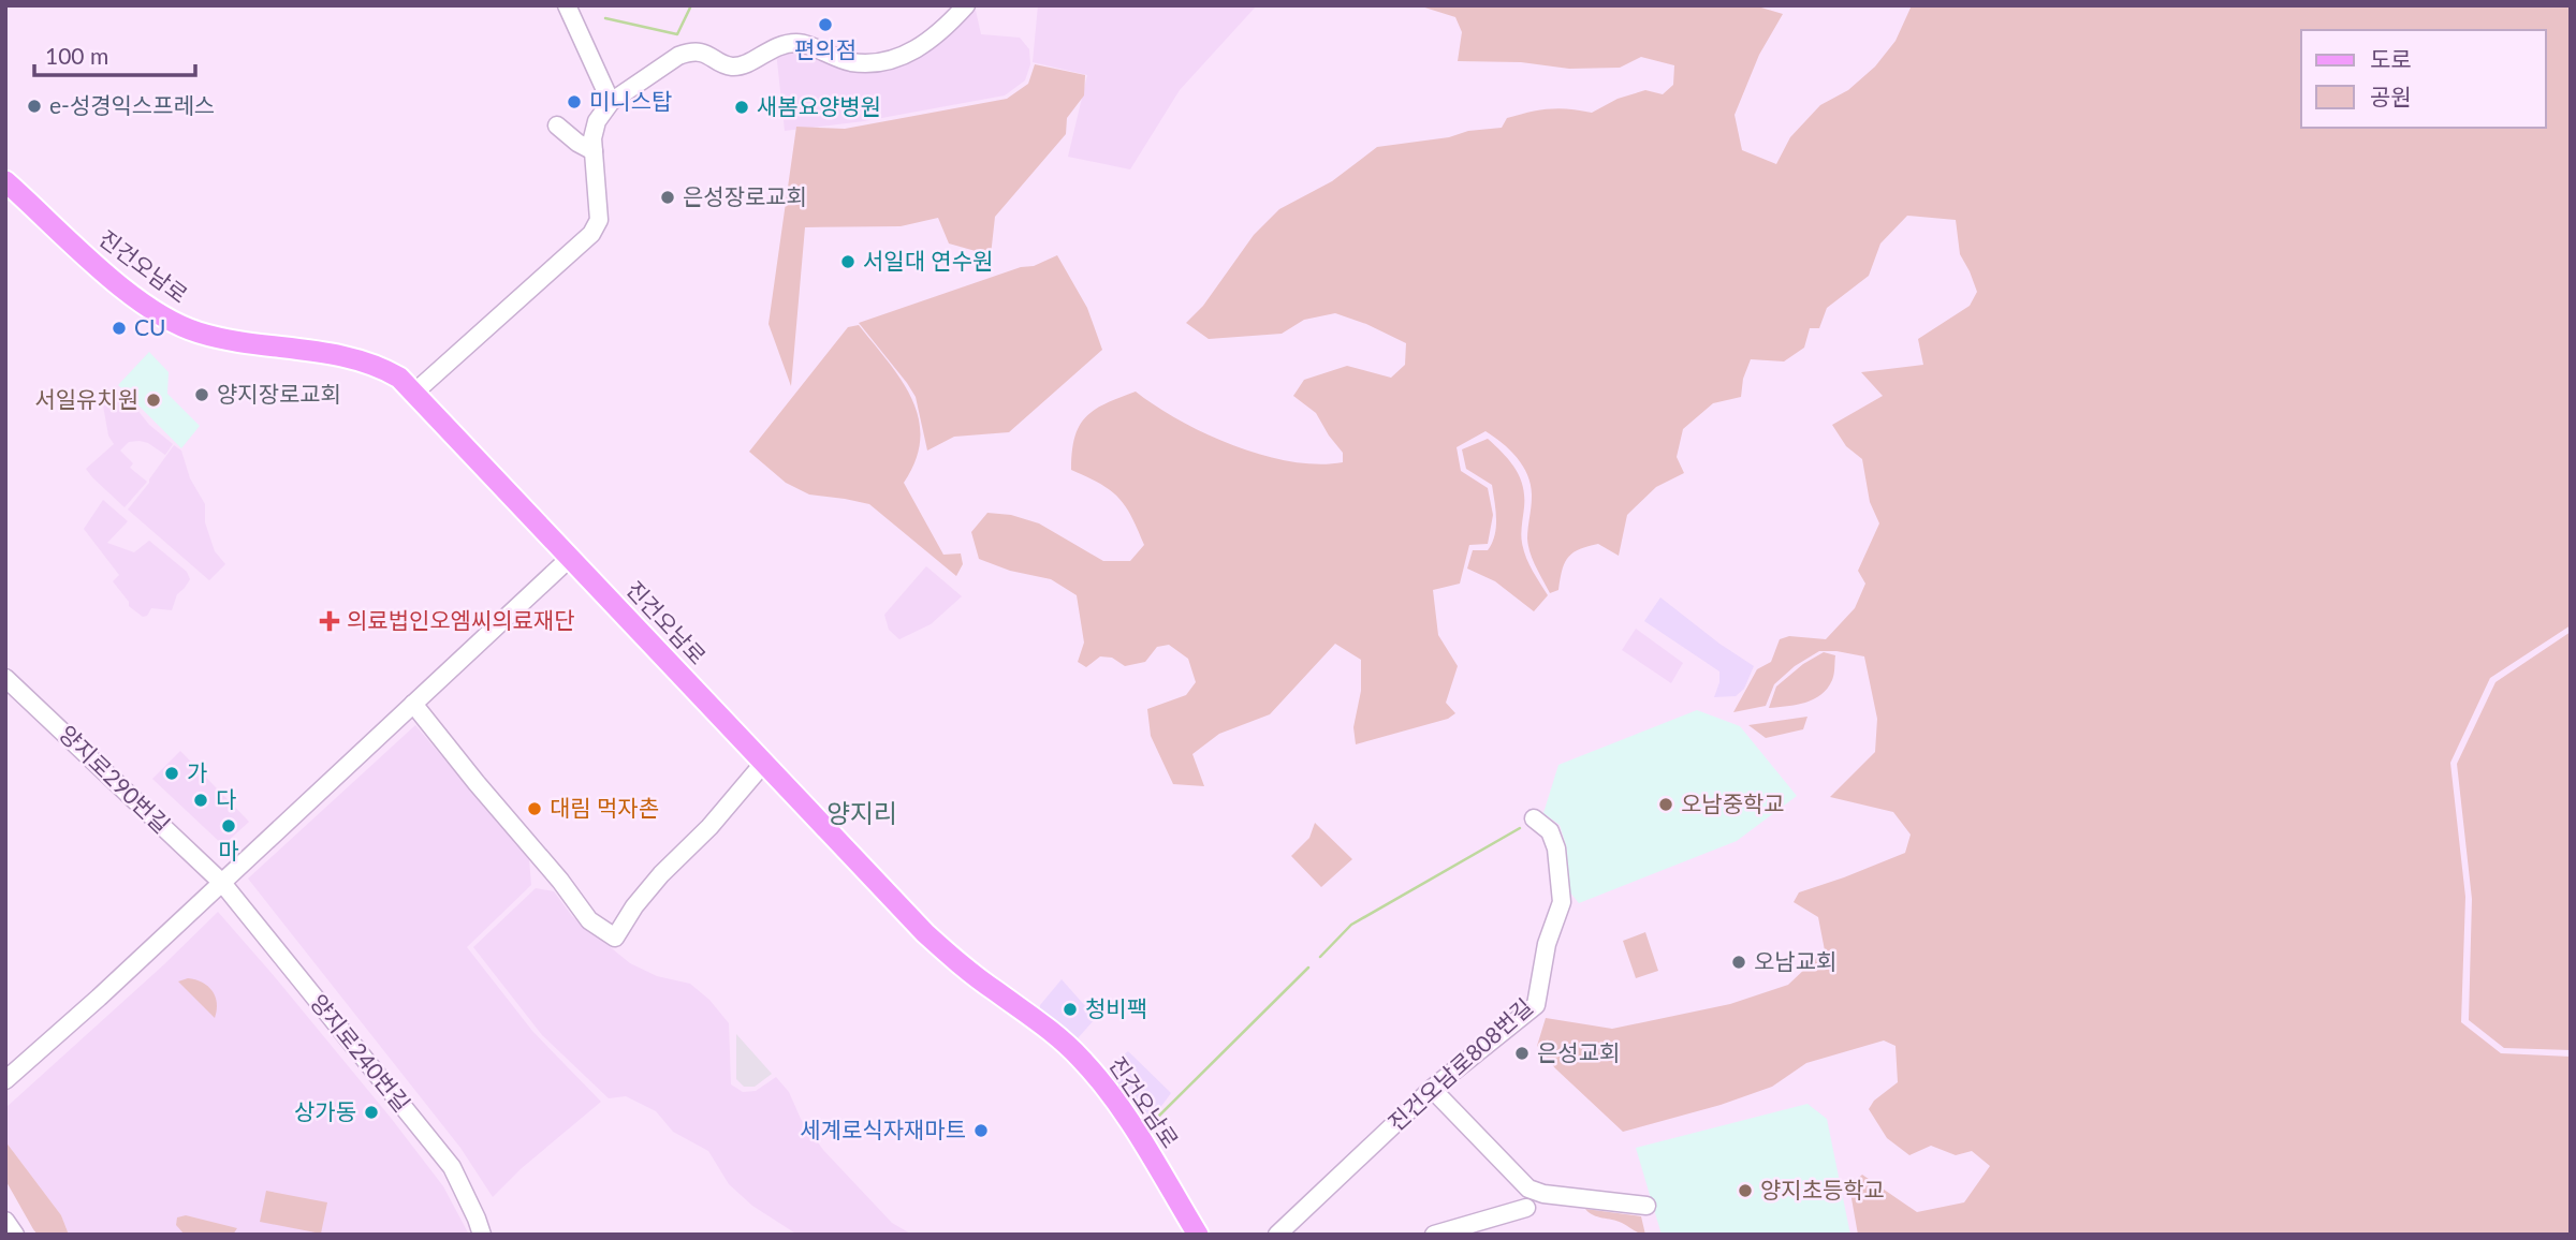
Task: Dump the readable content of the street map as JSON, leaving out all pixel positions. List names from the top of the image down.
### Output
{
  "streets": {
    "main road": ["진건오남로"],
    "street": ["양지로290번길", "양지로240번길", "진건오남로808번길"]
  },
  "crossings": [
    ["양지로290번길", "양지로240번길"]
  ],
  "districts": ["양지리"],
  "places": {
    "other": [
      "편의점",
      "미니스탑",
      "e-성경익스프레스",
      "새봄요양병원",
      "은성장로교회",
      "서일대 연수원",
      "CU",
      "양지장로교회",
      "서일유치원",
      "가",
      "다",
      "오남중학교",
      "대림 먹자촌",
      "마",
      "오남교회",
      "청비팩",
      "은성교회",
      "상가동",
      "세계로식자재마트",
      "양지초등학교"
    ],
    "health": ["의료법인오엠씨의료재단"]
  },
  "legend": ["도로", "공원"],
  "scale_bar": "100 m"
}
